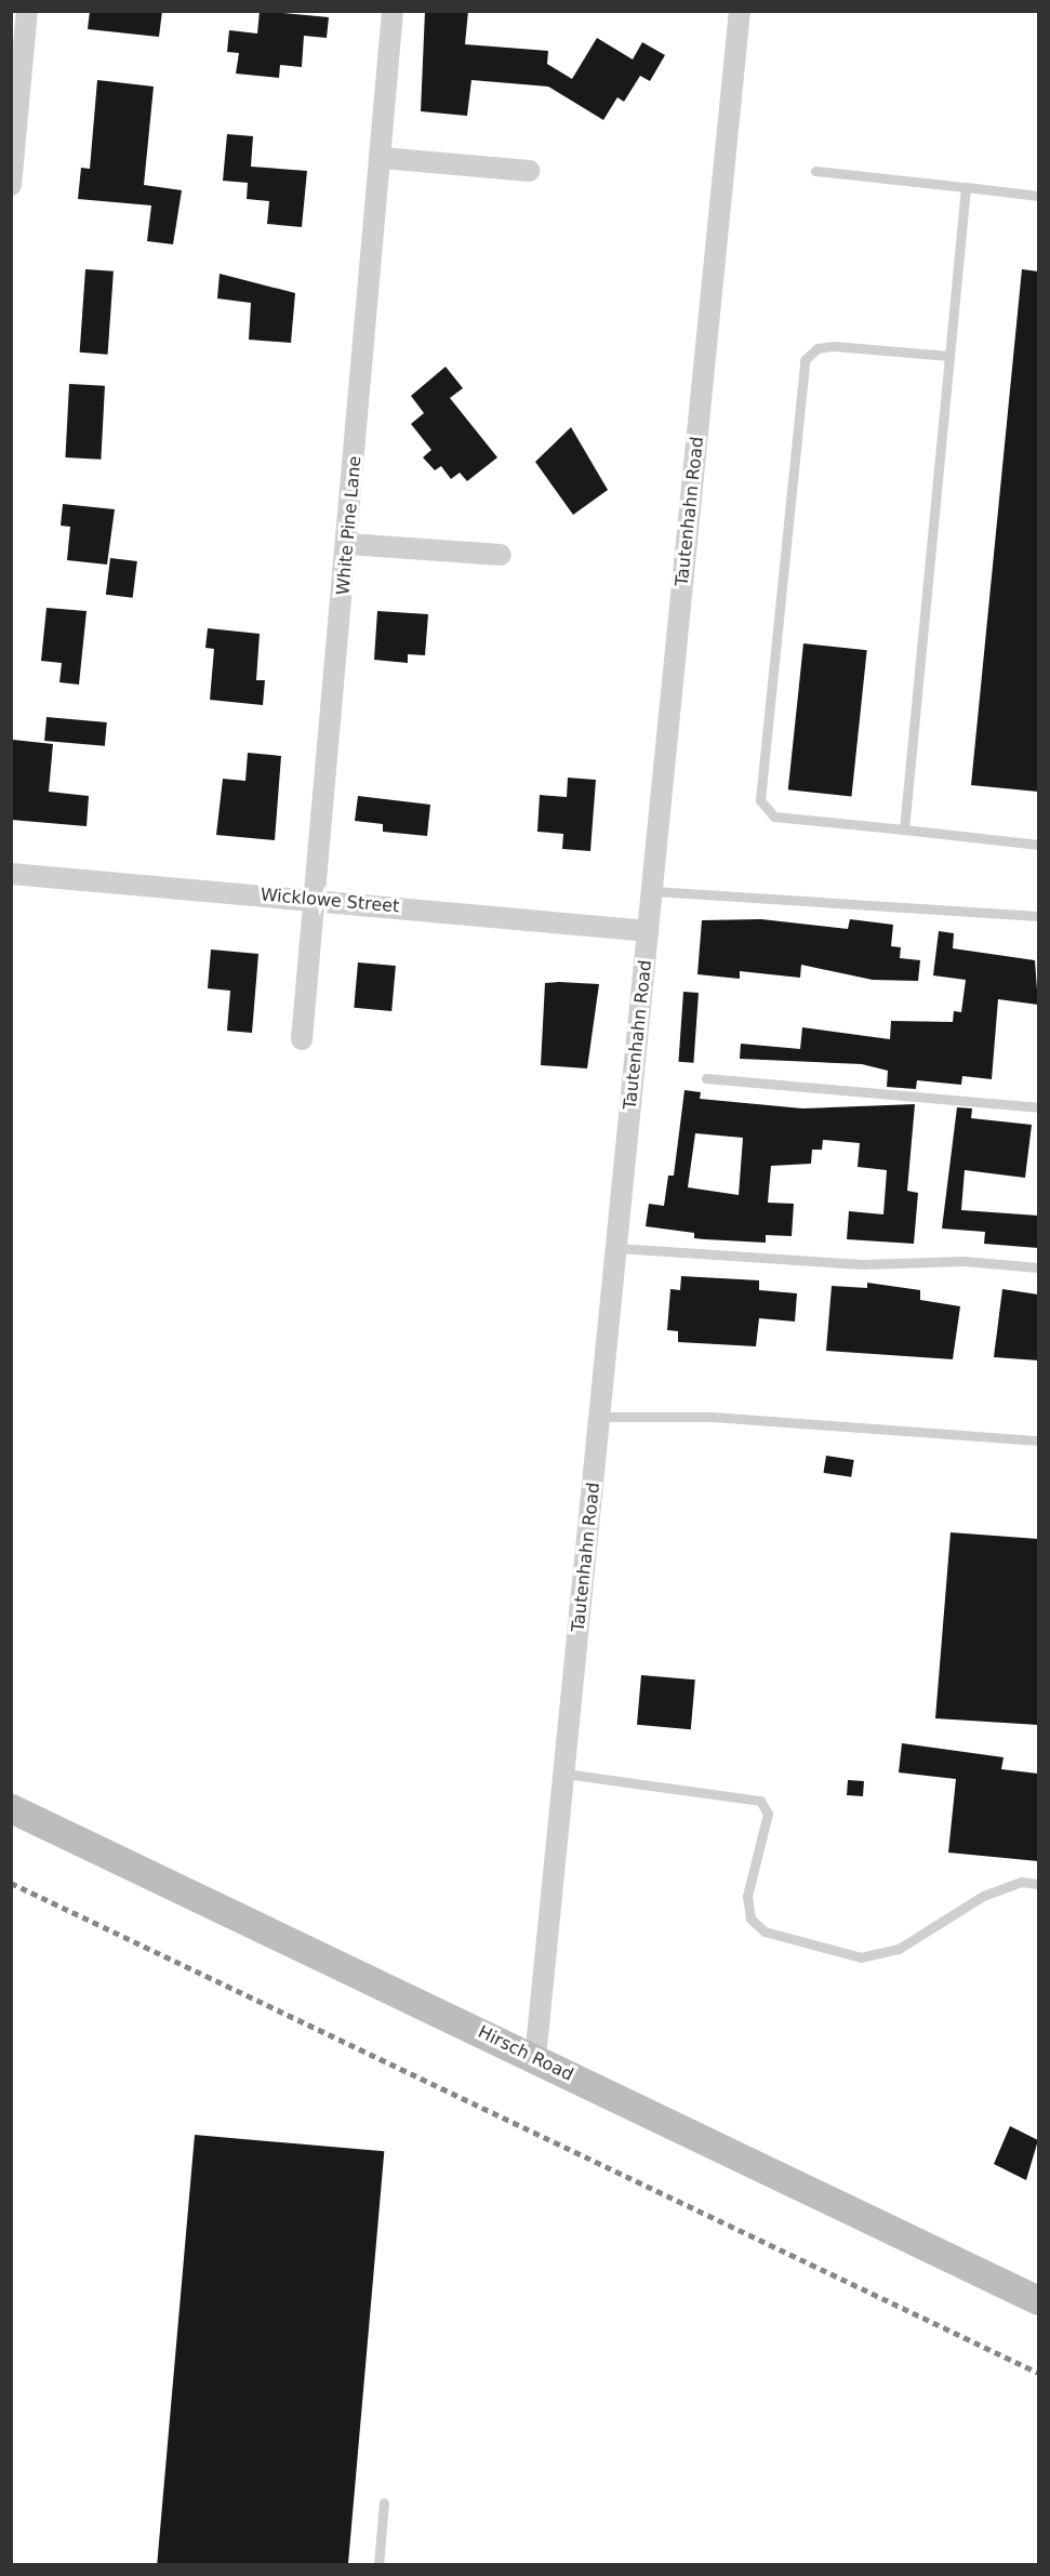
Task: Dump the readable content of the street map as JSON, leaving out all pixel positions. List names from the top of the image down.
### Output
{
  "streets": {
    "main road": ["Hirsch Road"],
    "street": ["Tautenhahn Road", "White Pine Lane", "Wicklowe Street"]
  },
  "crossings": [
    ["Tautenhahn Road", "Wicklowe Street"],
    ["Tautenhahn Road", "Hirsch Road"],
    ["White Pine Lane", "Wicklowe Street"]
  ]
}
